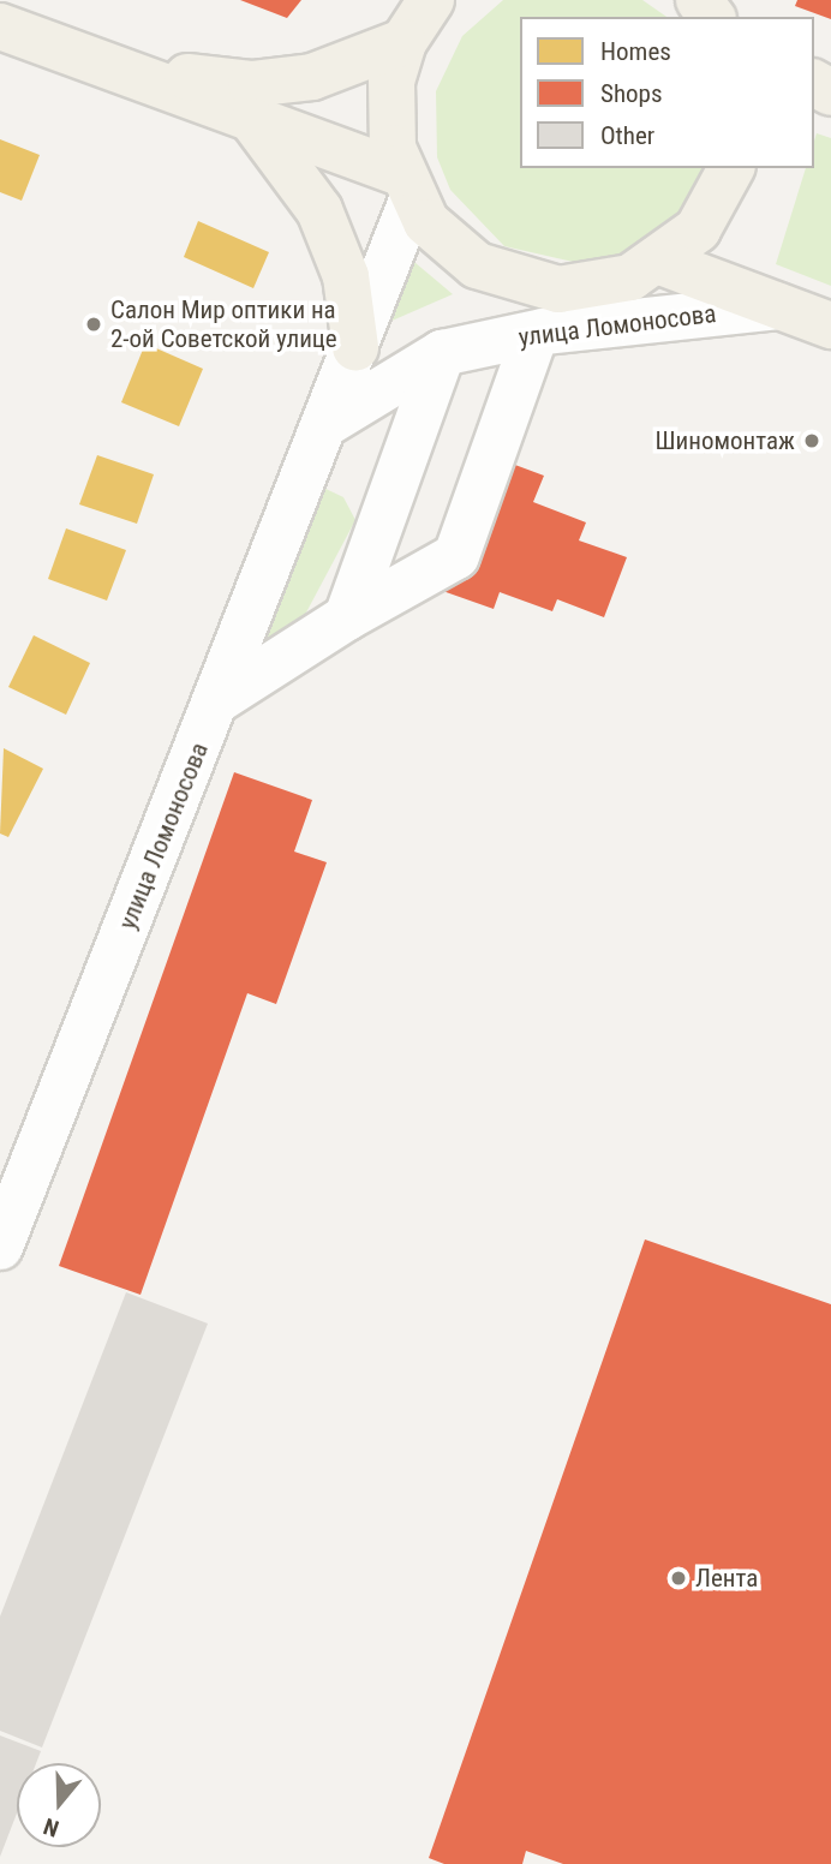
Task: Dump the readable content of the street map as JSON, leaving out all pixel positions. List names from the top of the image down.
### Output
{
  "streets": {
    "street": ["улица Ломоносова"]
  },
  "places": ["Салон Мир оптики на 2-ой Советской улице", "Шиномонтаж", "Лента"],
  "legend": ["Homes", "Shops", "Other"],
  "north": "bottom"
}
